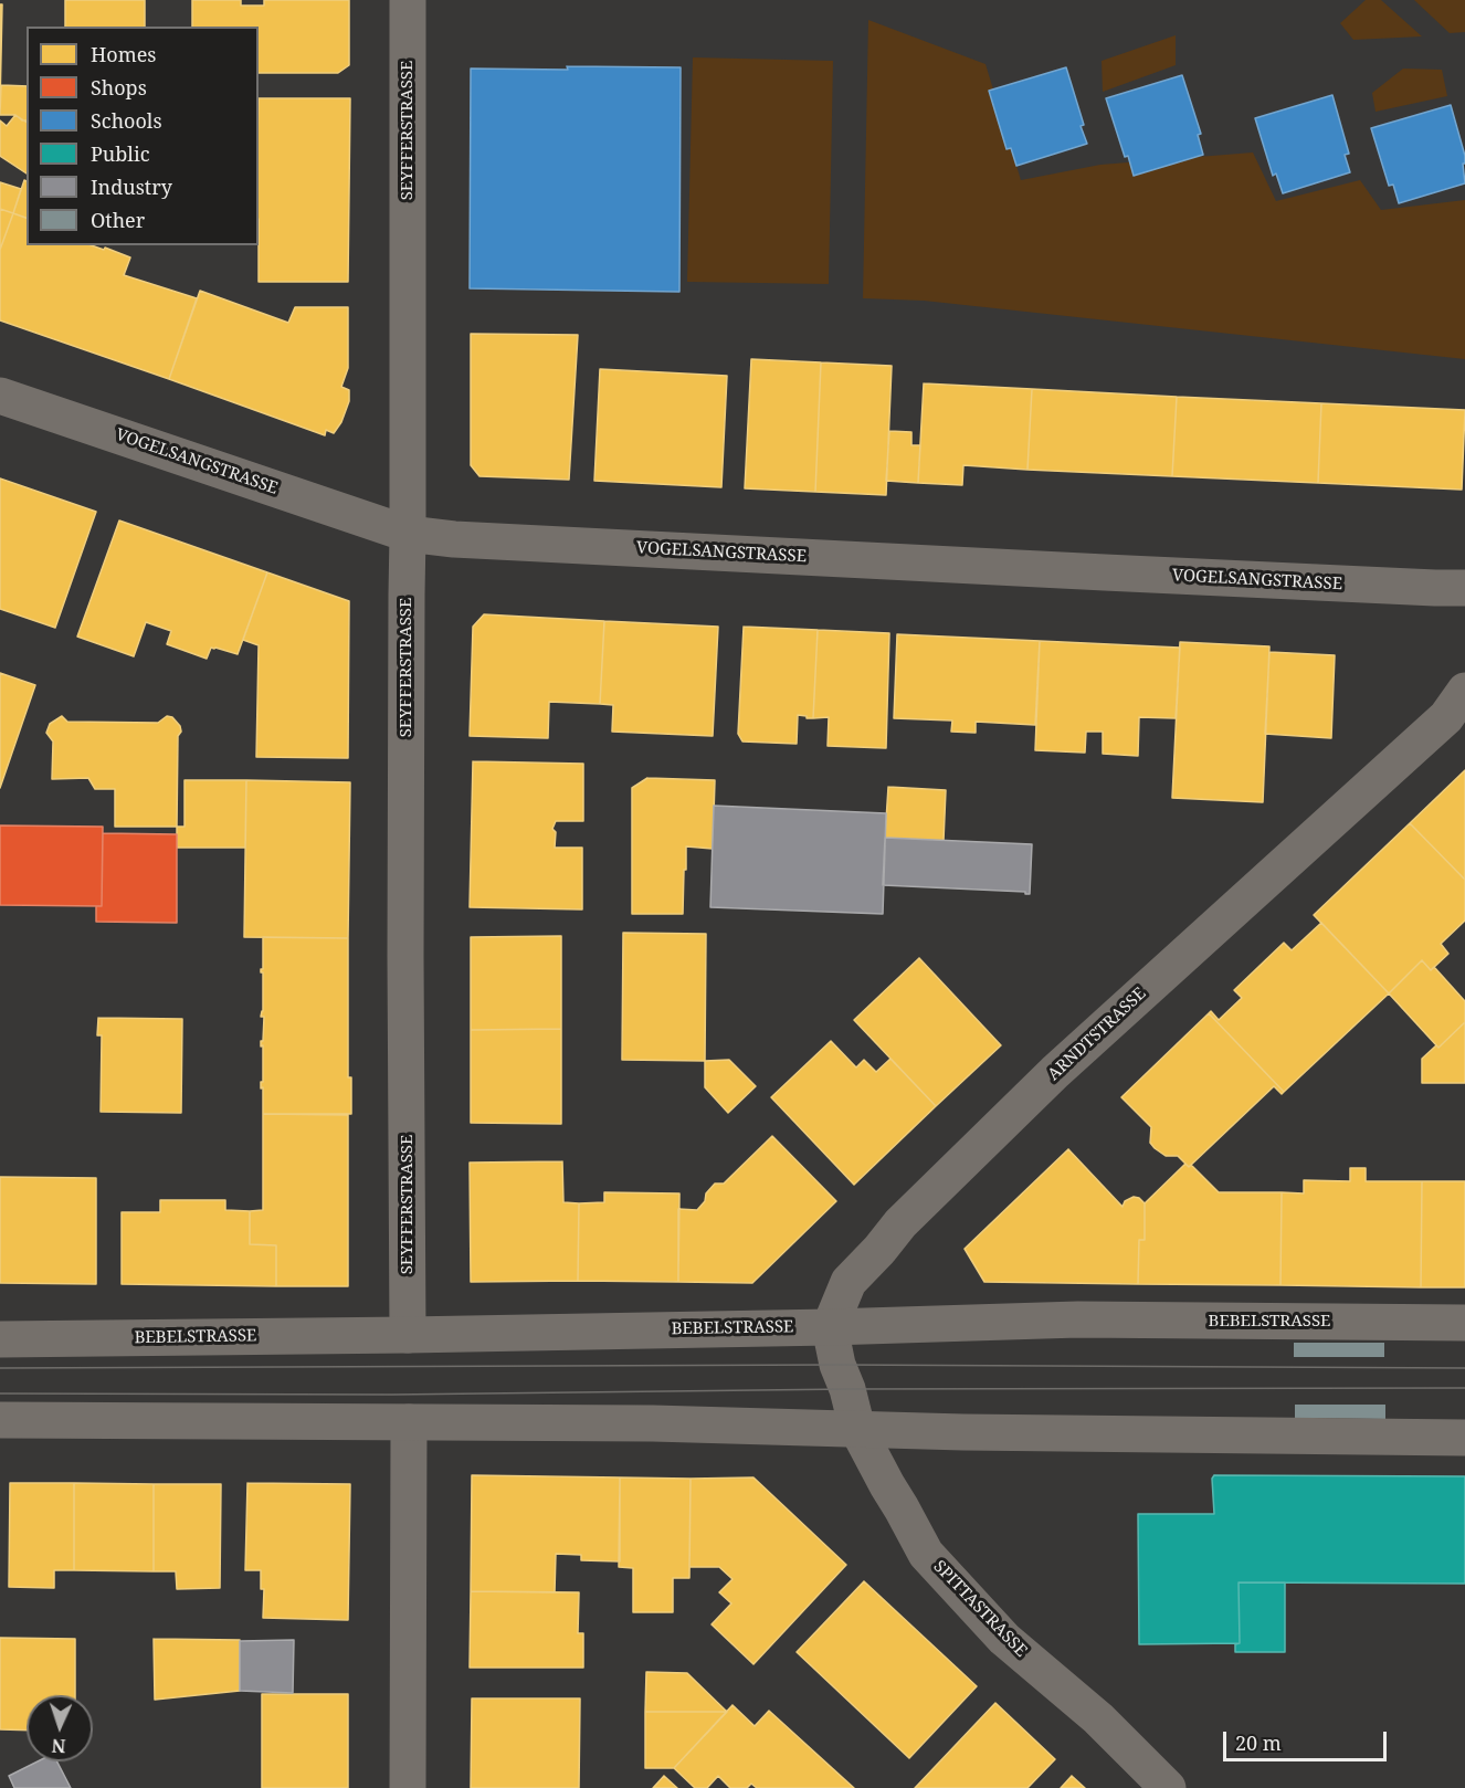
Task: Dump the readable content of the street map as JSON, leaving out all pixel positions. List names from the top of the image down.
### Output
{
  "streets": {
    "street": [
      "SEYFFERSTRASSE",
      "VOGELSANGSTRASSE",
      "ARNDTSTRASSE",
      "BEBELSTRASSE",
      "SPITTASTRASSE"
    ]
  },
  "crossings": [
    ["SEYFFERSTRASSE", "VOGELSANGSTRASSE"],
    ["SEYFFERSTRASSE", "BEBELSTRASSE"],
    ["ARNDTSTRASSE", "BEBELSTRASSE"]
  ],
  "legend": [
    "Homes",
    "Shops",
    "Schools",
    "Public",
    "Industry",
    "Other"
  ],
  "scale_bar": "20 m",
  "north": "bottom"
}
